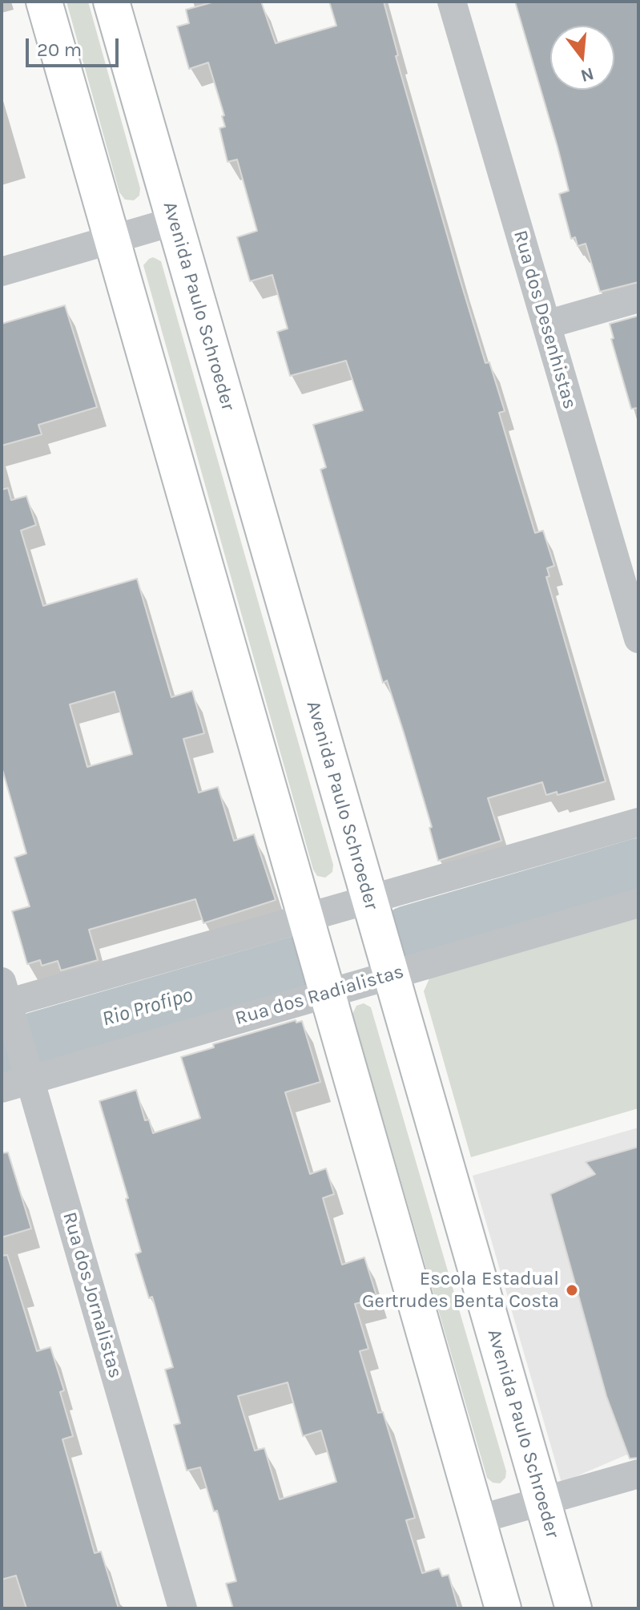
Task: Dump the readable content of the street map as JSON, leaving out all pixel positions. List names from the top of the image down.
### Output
{
  "streets": {
    "main road": ["Avenida Paulo Schroeder"],
    "street": ["Rua dos Desenhistas", "Rua dos Radialistas", "Rua dos Jornalistas"]
  },
  "crossings": [
    ["Avenida Paulo Schroeder", "Rua dos Radialistas"],
    ["Rua dos Radialistas", "Rua dos Jornalistas"]
  ],
  "water": ["Rio Profipo"],
  "places": ["Escola Estadual Gertrudes Benta Costa"],
  "scale_bar": "20 m",
  "north": "bottom"
}
